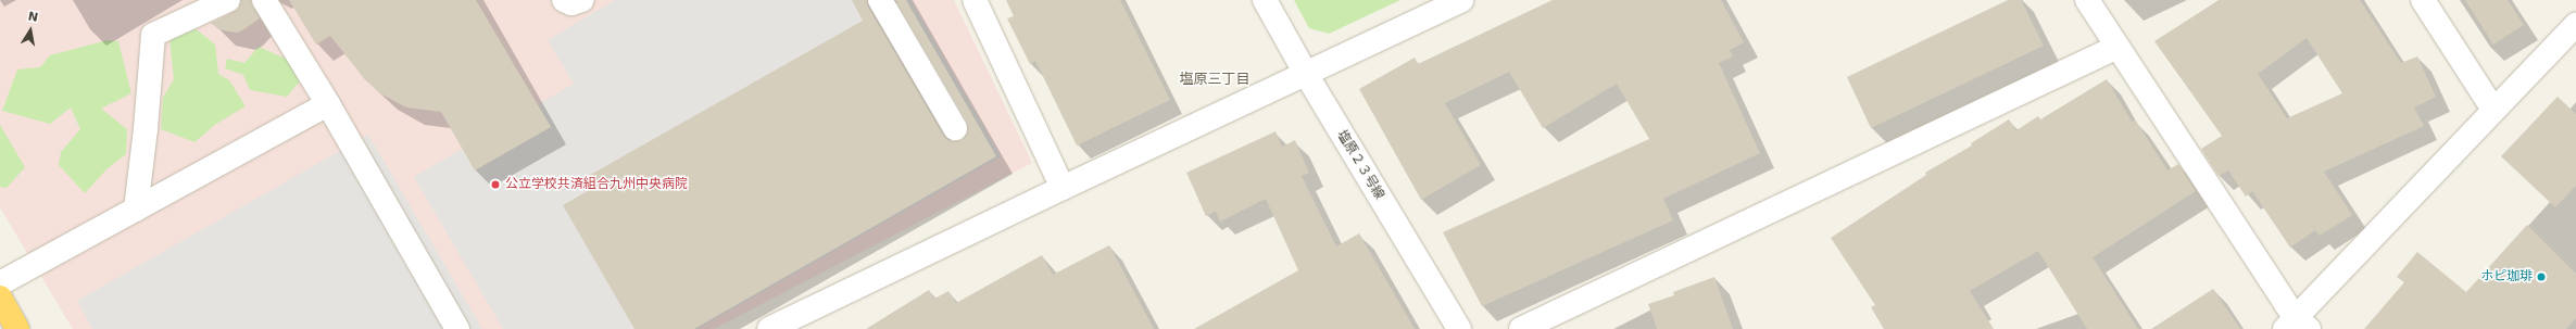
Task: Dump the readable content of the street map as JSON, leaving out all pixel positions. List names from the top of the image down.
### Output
{
  "streets": {
    "street": ["塩原２３号線"]
  },
  "districts": ["塩原三丁目"],
  "places": ["公立学校共済組合九州中央病院", "ホピ珈琲"],
  "north": "top"
}
